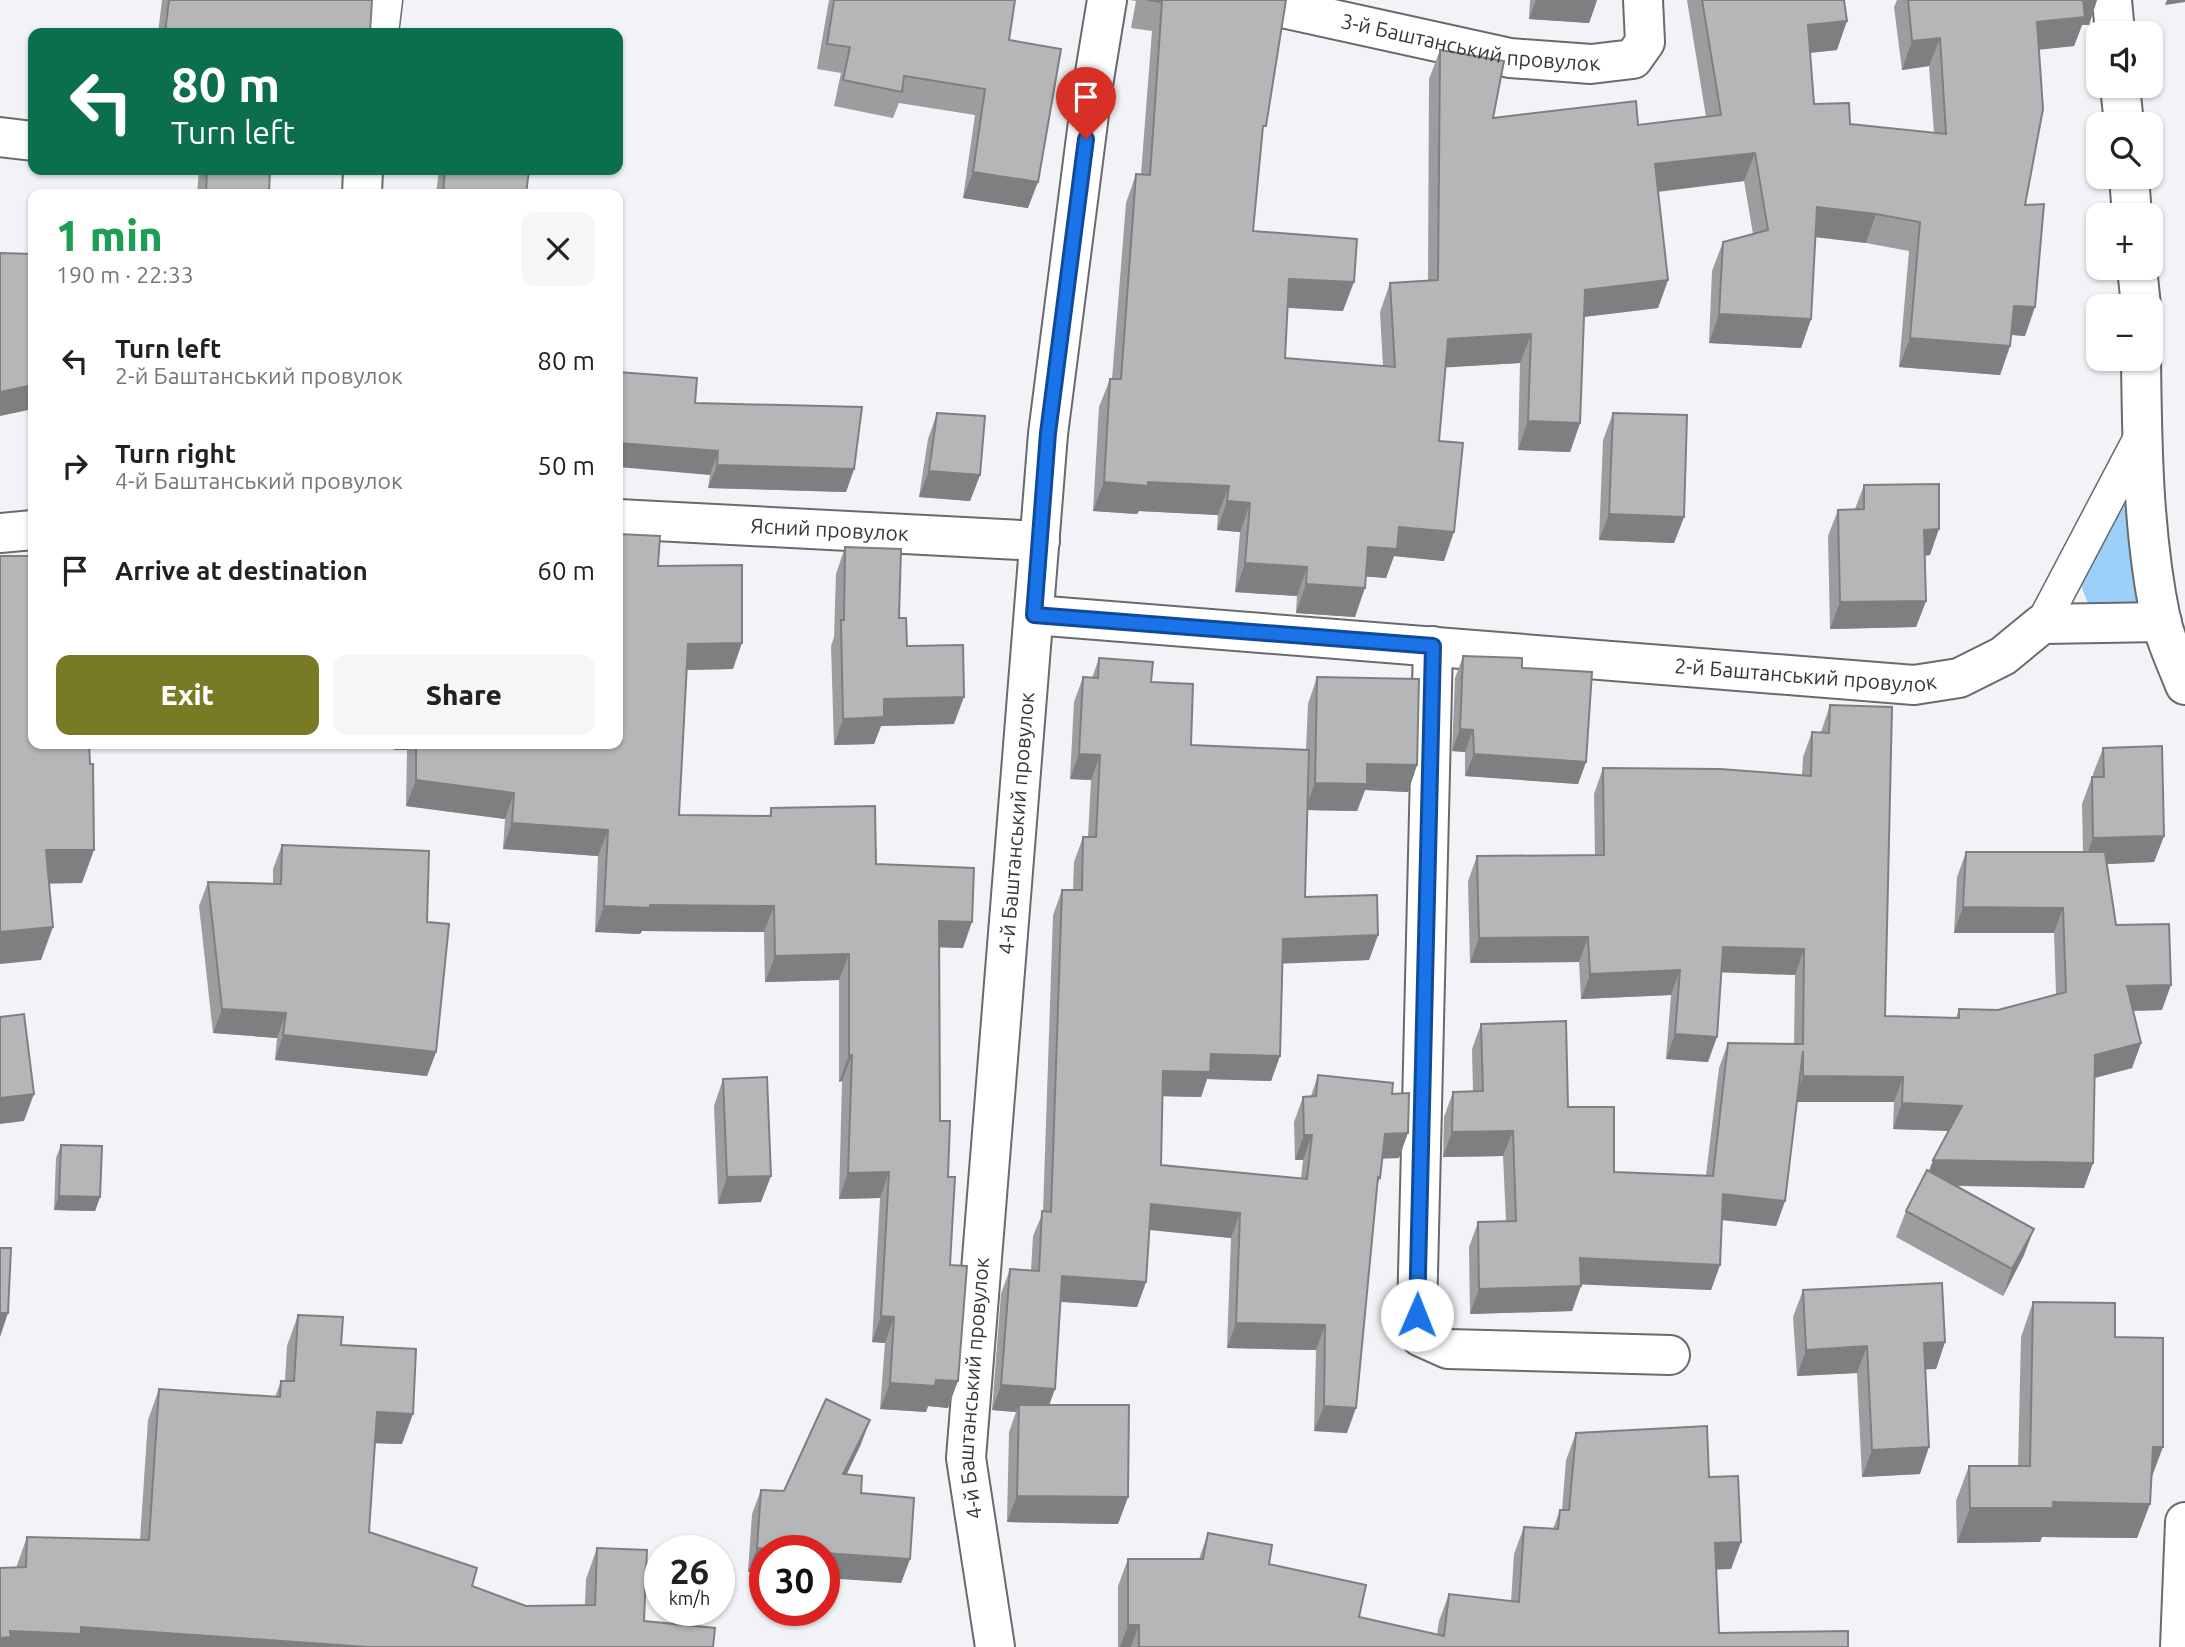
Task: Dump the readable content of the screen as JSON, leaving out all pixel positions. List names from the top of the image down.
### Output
{
  "streets": {
    "street": [
      "3-й Баштанський провулок",
      "Ясний провулок",
      "2-й Баштанський провулок",
      "4-й Баштанський провулок"
    ]
  },
  "crossings": [
    ["Ясний провулок", "4-й Баштанський провулок"],
    ["2-й Баштанський провулок", "4-й Баштанський провулок"]
  ],
  "page": {
    "map_buttons": ["+", "−"],
    "turn": ["80 m", "Turn left"],
    "heading": ["1 min", "190 m · 22:33"],
    "list": [
      {
        "name": "Turn left",
        "note": "2-й Баштанський провулок",
        "value": "80 m"
      },
      {
        "name": "Turn right",
        "note": "4-й Баштанський провулок",
        "value": "50 m"
      },
      {
        "name": "Arrive at destination",
        "value": "60 m"
      }
    ],
    "buttons": ["Exit", "Share"],
    "speed": "26 km/h",
    "limit": "30"
  }
}
